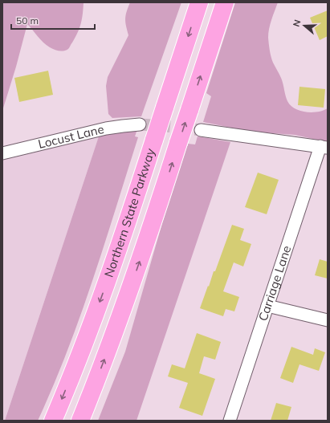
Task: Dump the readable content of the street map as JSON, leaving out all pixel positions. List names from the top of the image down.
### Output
{
  "streets": {
    "highway": ["Northern State Parkway"],
    "street": ["Locust Lane", "Carriage Lane"]
  },
  "scale_bar": "50 m",
  "north": "left"
}
